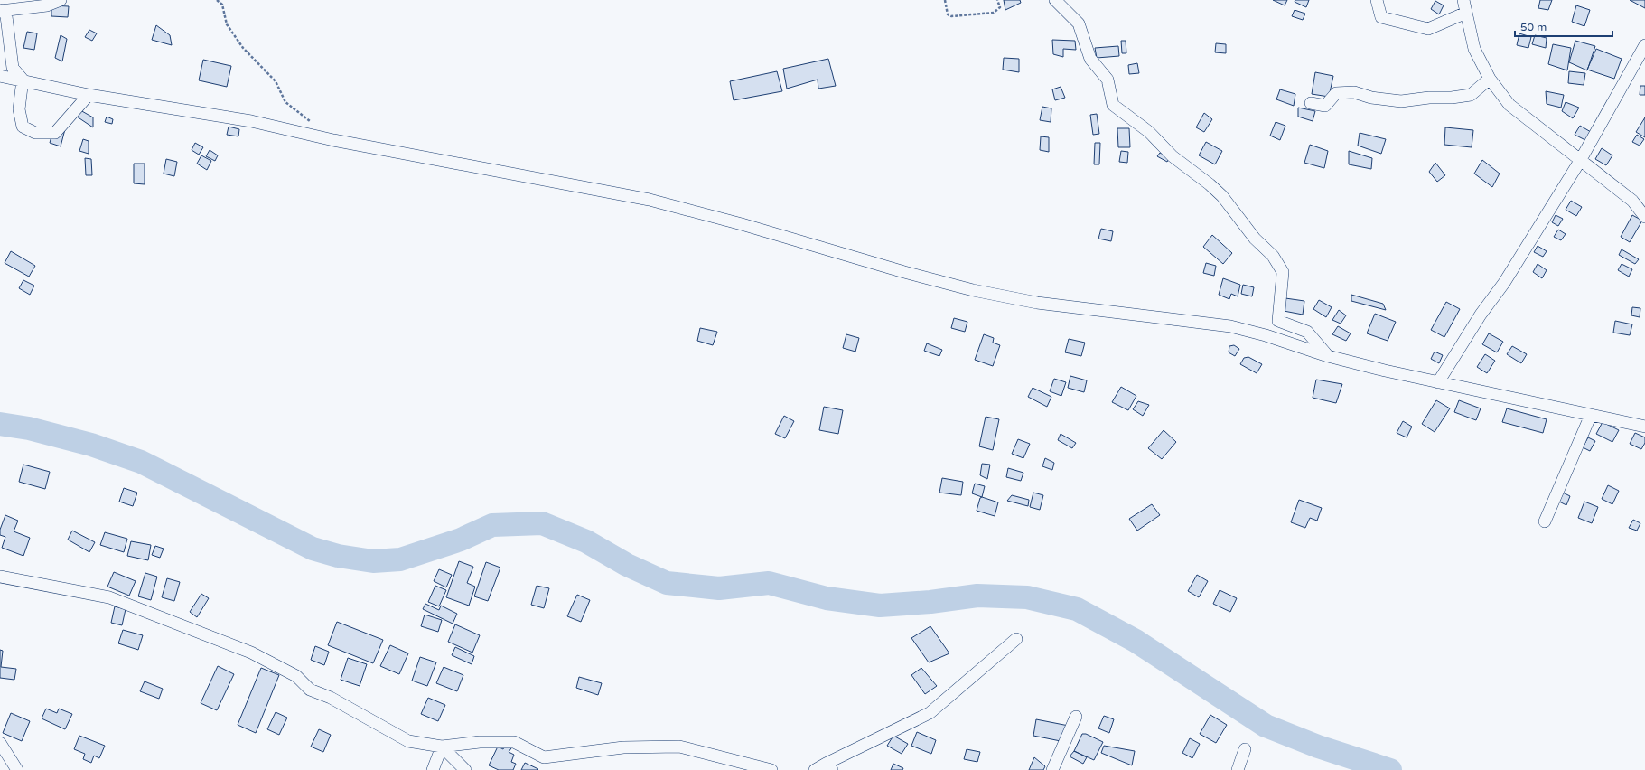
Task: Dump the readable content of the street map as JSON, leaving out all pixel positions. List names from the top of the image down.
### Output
{
  "scale_bar": "50 m"
}
